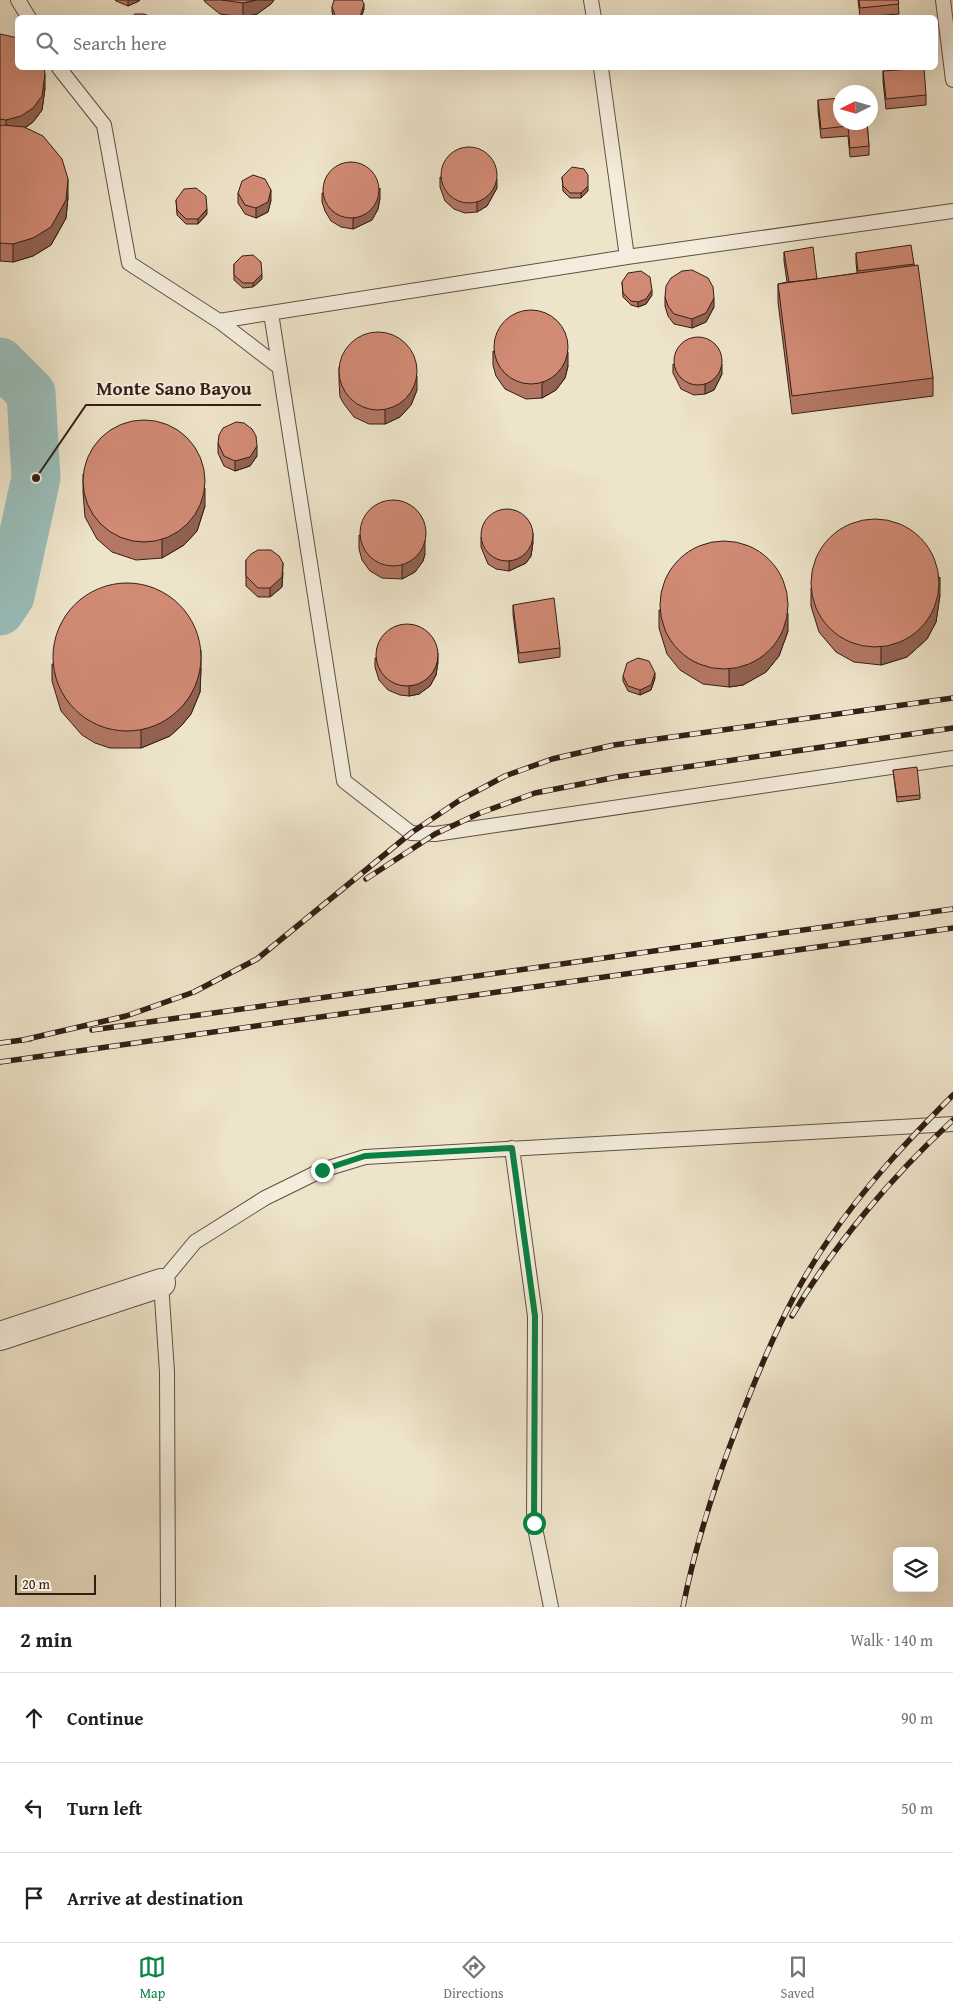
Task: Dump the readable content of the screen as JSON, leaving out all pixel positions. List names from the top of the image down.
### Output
{
  "places": ["Monte Sano Bayou"],
  "scale_bar": "20 m",
  "north": "left",
  "page": {
    "search": "Search here",
    "scale": "20 m",
    "heading": ["2 min", "Walk · 140 m"],
    "list": [
      ["Continue", "90 m"],
      ["Turn left", "50 m"],
      "Arrive at destination"
    ],
    "nav": ["Map", "Directions", "Saved"]
  }
}
